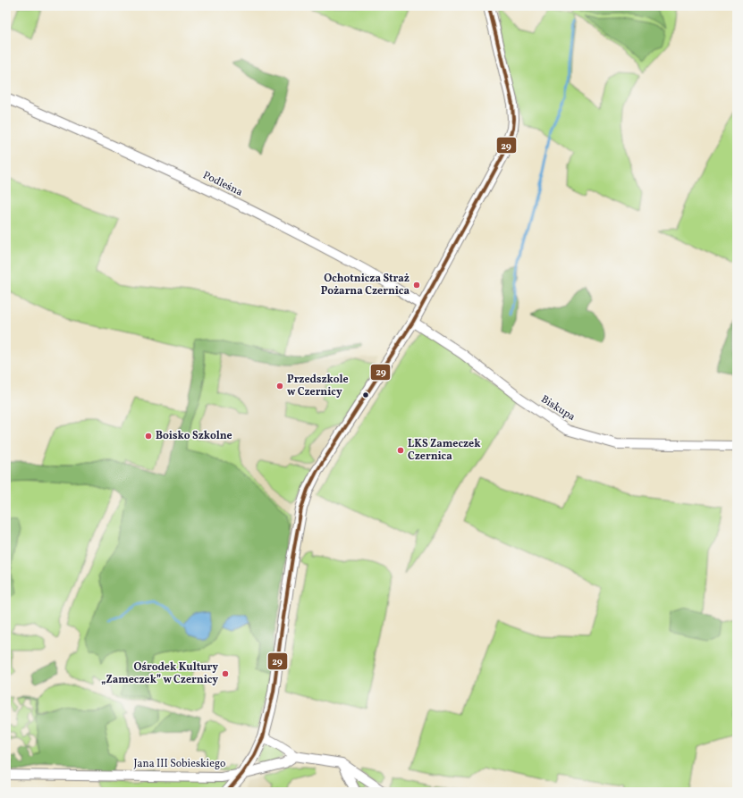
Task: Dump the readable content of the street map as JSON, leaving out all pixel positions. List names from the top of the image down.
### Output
{
  "streets": {
    "street": ["Podleśna", "Biskupa", "Jana III Sobieskiego"]
  },
  "places": [
    "Ochotnicza Straż Pożarna Czernica",
    "Przedszkole w Czernicy",
    "Boisko Szkolne",
    "LKS Zameczek Czernica",
    "Ośrodek Kultury „Zameczek” w Czernicy"
  ],
  "lines": ["transit line 29"]
}
